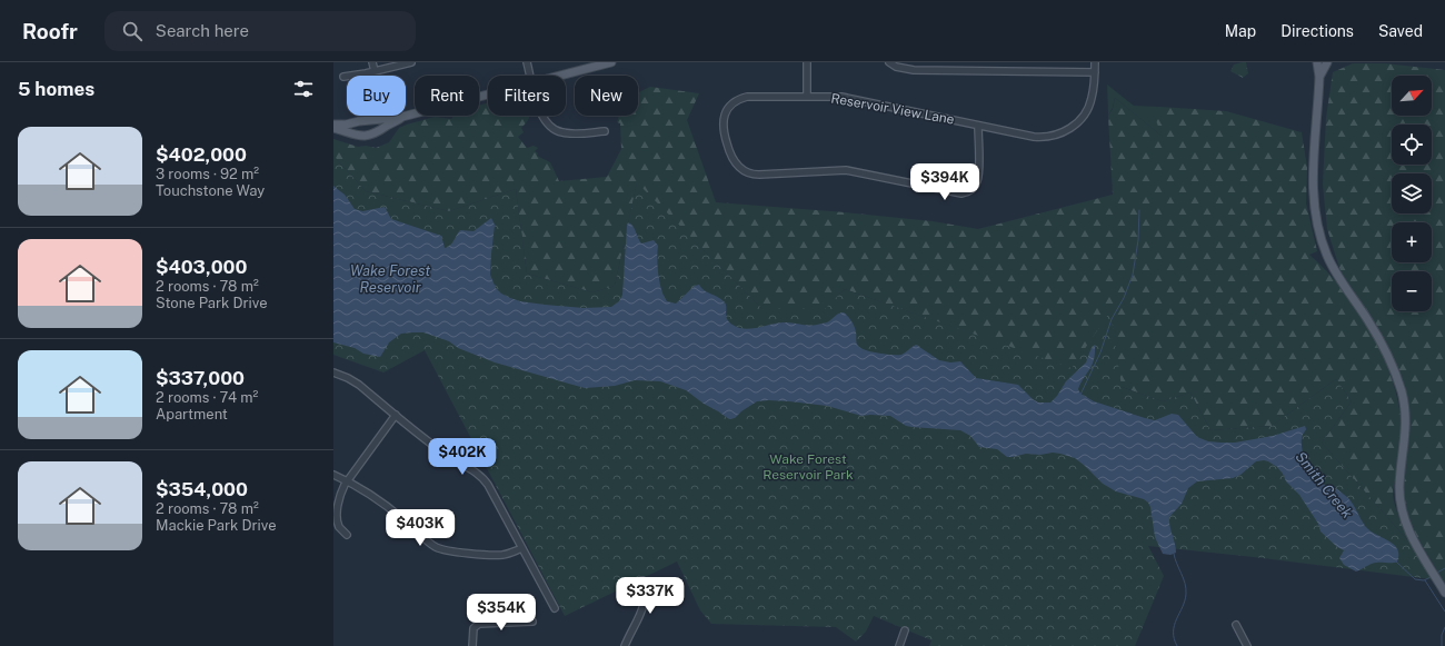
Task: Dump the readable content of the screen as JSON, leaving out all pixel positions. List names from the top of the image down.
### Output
{
  "streets": {
    "street": ["Reservoir View Lane"]
  },
  "water": ["Wake Forest Reservoir", "Smith Creek"],
  "parks": ["Wake Forest Reservoir Park"],
  "north": "top right",
  "page": {
    "header": "Roofr",
    "search": "Search here",
    "nav": ["Map", "Directions", "Saved"],
    "heading": "5 homes",
    "map_buttons": ["+", "−"],
    "chip": [
      "Buy",
      "Rent",
      "Filters",
      "New"
    ],
    "list": [
      {
        "name": "$402,000",
        "note": "3 rooms · 92 m² · Touchstone Way"
      },
      {
        "name": "$403,000",
        "note": "2 rooms · 78 m² · Stone Park Drive"
      },
      {
        "name": "$337,000",
        "note": "2 rooms · 74 m² · Apartment"
      },
      {
        "name": "$354,000",
        "note": "2 rooms · 78 m² · Mackie Park Drive"
      }
    ],
    "price": [
      "$394K",
      "$402K",
      "$403K",
      "$337K",
      "$354K"
    ]
  }
}
